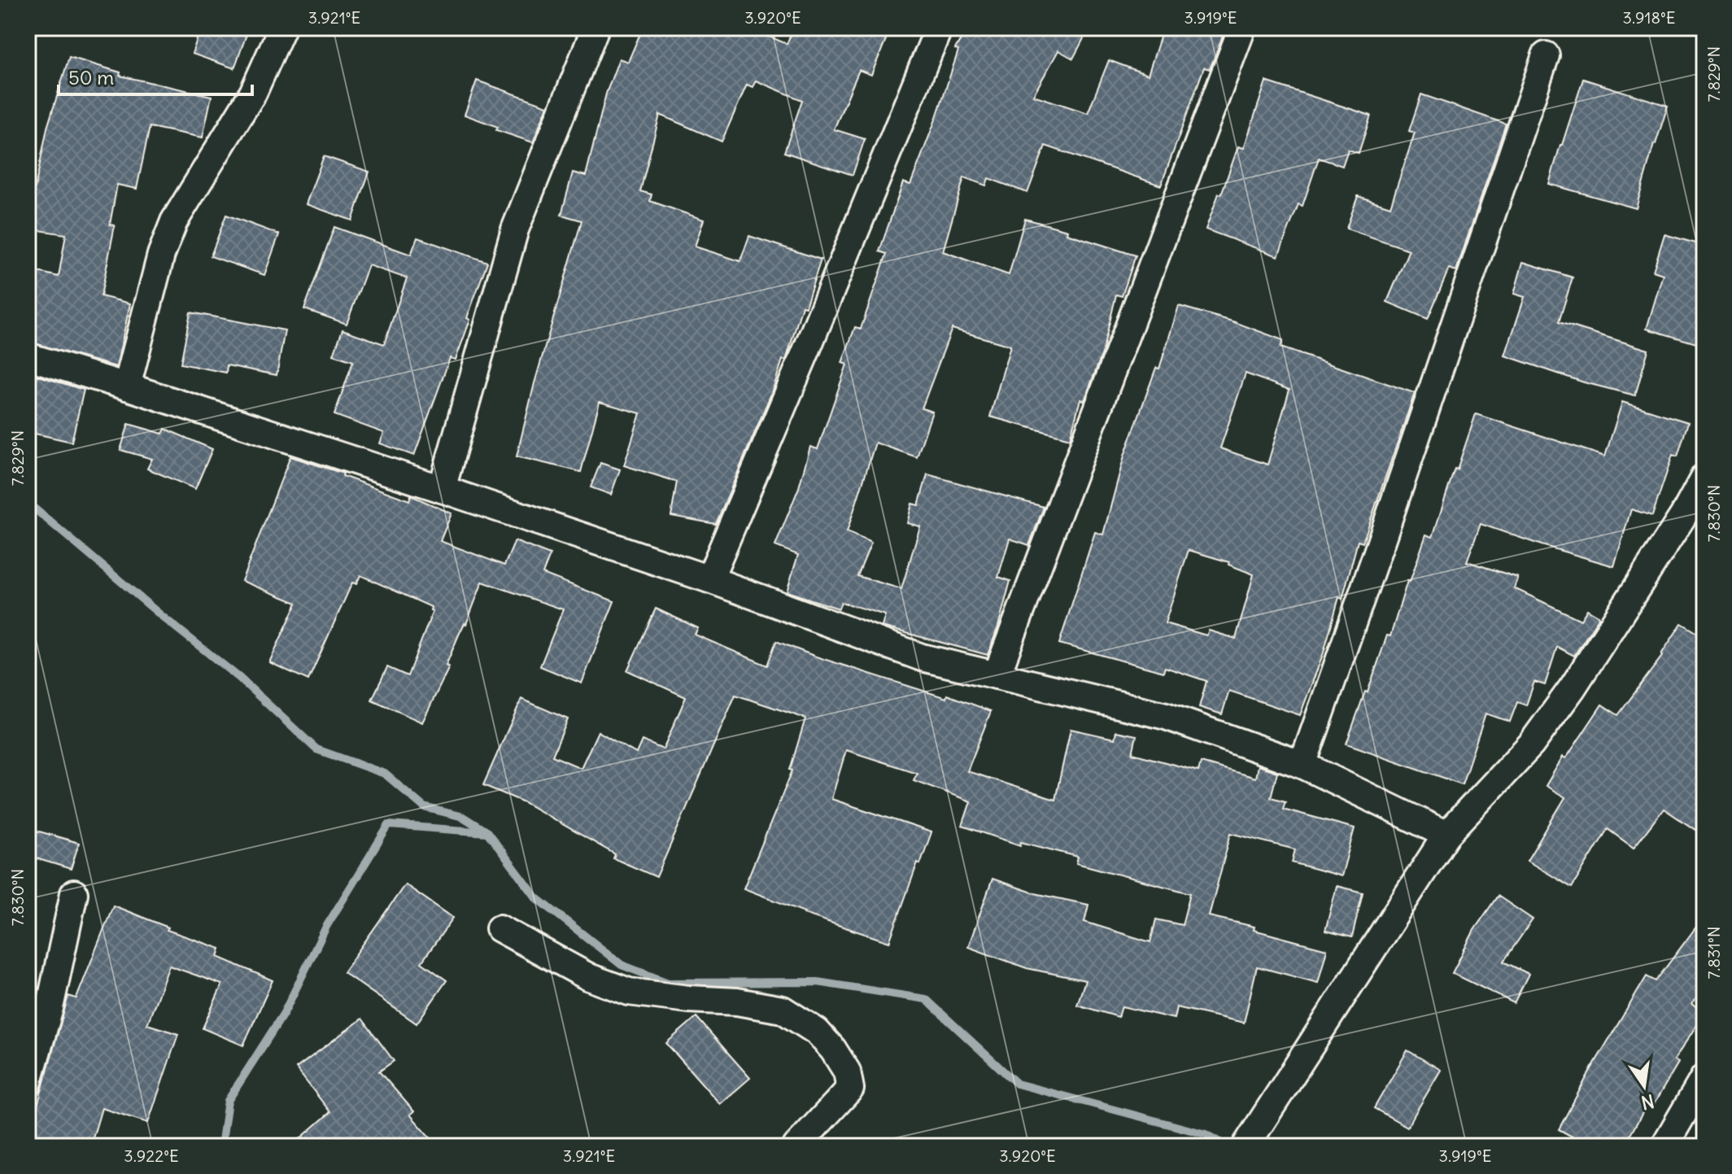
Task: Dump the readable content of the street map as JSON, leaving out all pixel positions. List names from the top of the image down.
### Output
{
  "scale_bar": "50 m",
  "north": "bottom",
  "coordinates": [
    "3.921°E",
    "3.920°E",
    "3.919°E",
    "3.918°E",
    "7.829°N",
    "7.830°N",
    "7.831°N",
    "3.922°E"
  ]
}
